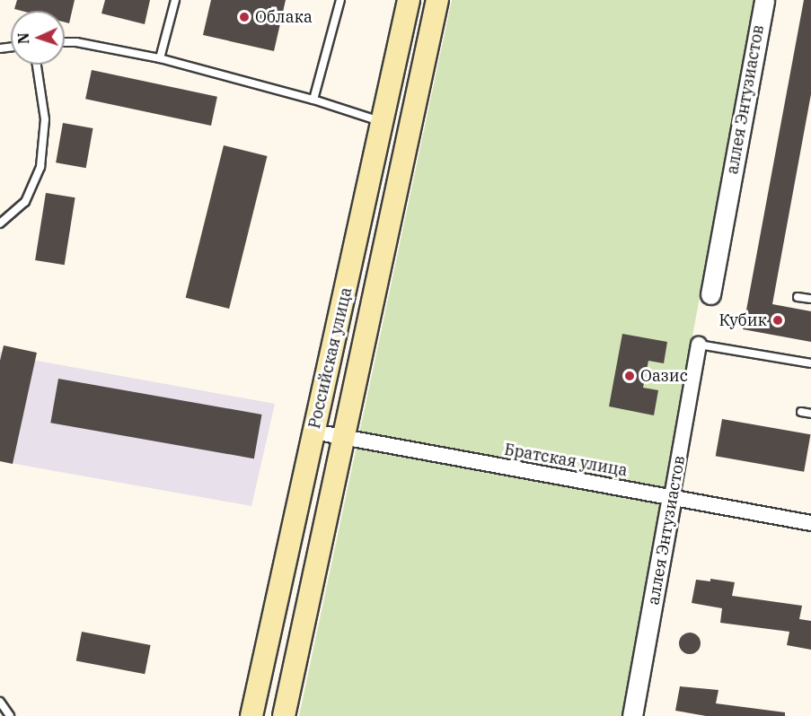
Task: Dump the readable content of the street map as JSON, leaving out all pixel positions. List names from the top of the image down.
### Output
{
  "streets": {
    "main road": ["Российская улица"],
    "street": ["аллея Энтузиастов", "Братская улица"]
  },
  "crossings": [
    ["аллея Энтузиастов", "Братская улица"],
    ["Российская улица", "Братская улица"]
  ],
  "places": ["Облака", "Кубик", "Оазис"],
  "north": "left"
}
